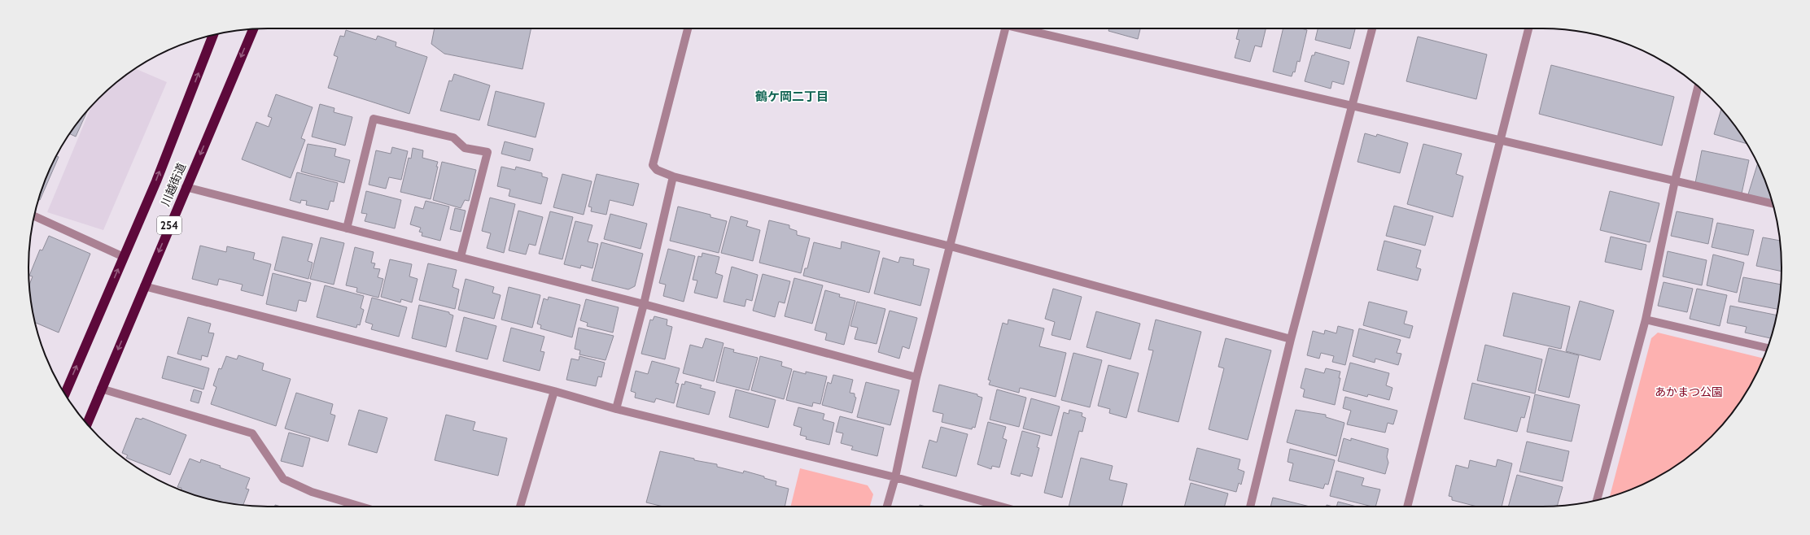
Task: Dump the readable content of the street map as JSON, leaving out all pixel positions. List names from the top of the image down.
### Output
{
  "streets": {
    "highway": ["川越街道", "254"]
  },
  "districts": ["鶴ケ岡二丁目"],
  "parks": ["あかまつ公園"]
}
